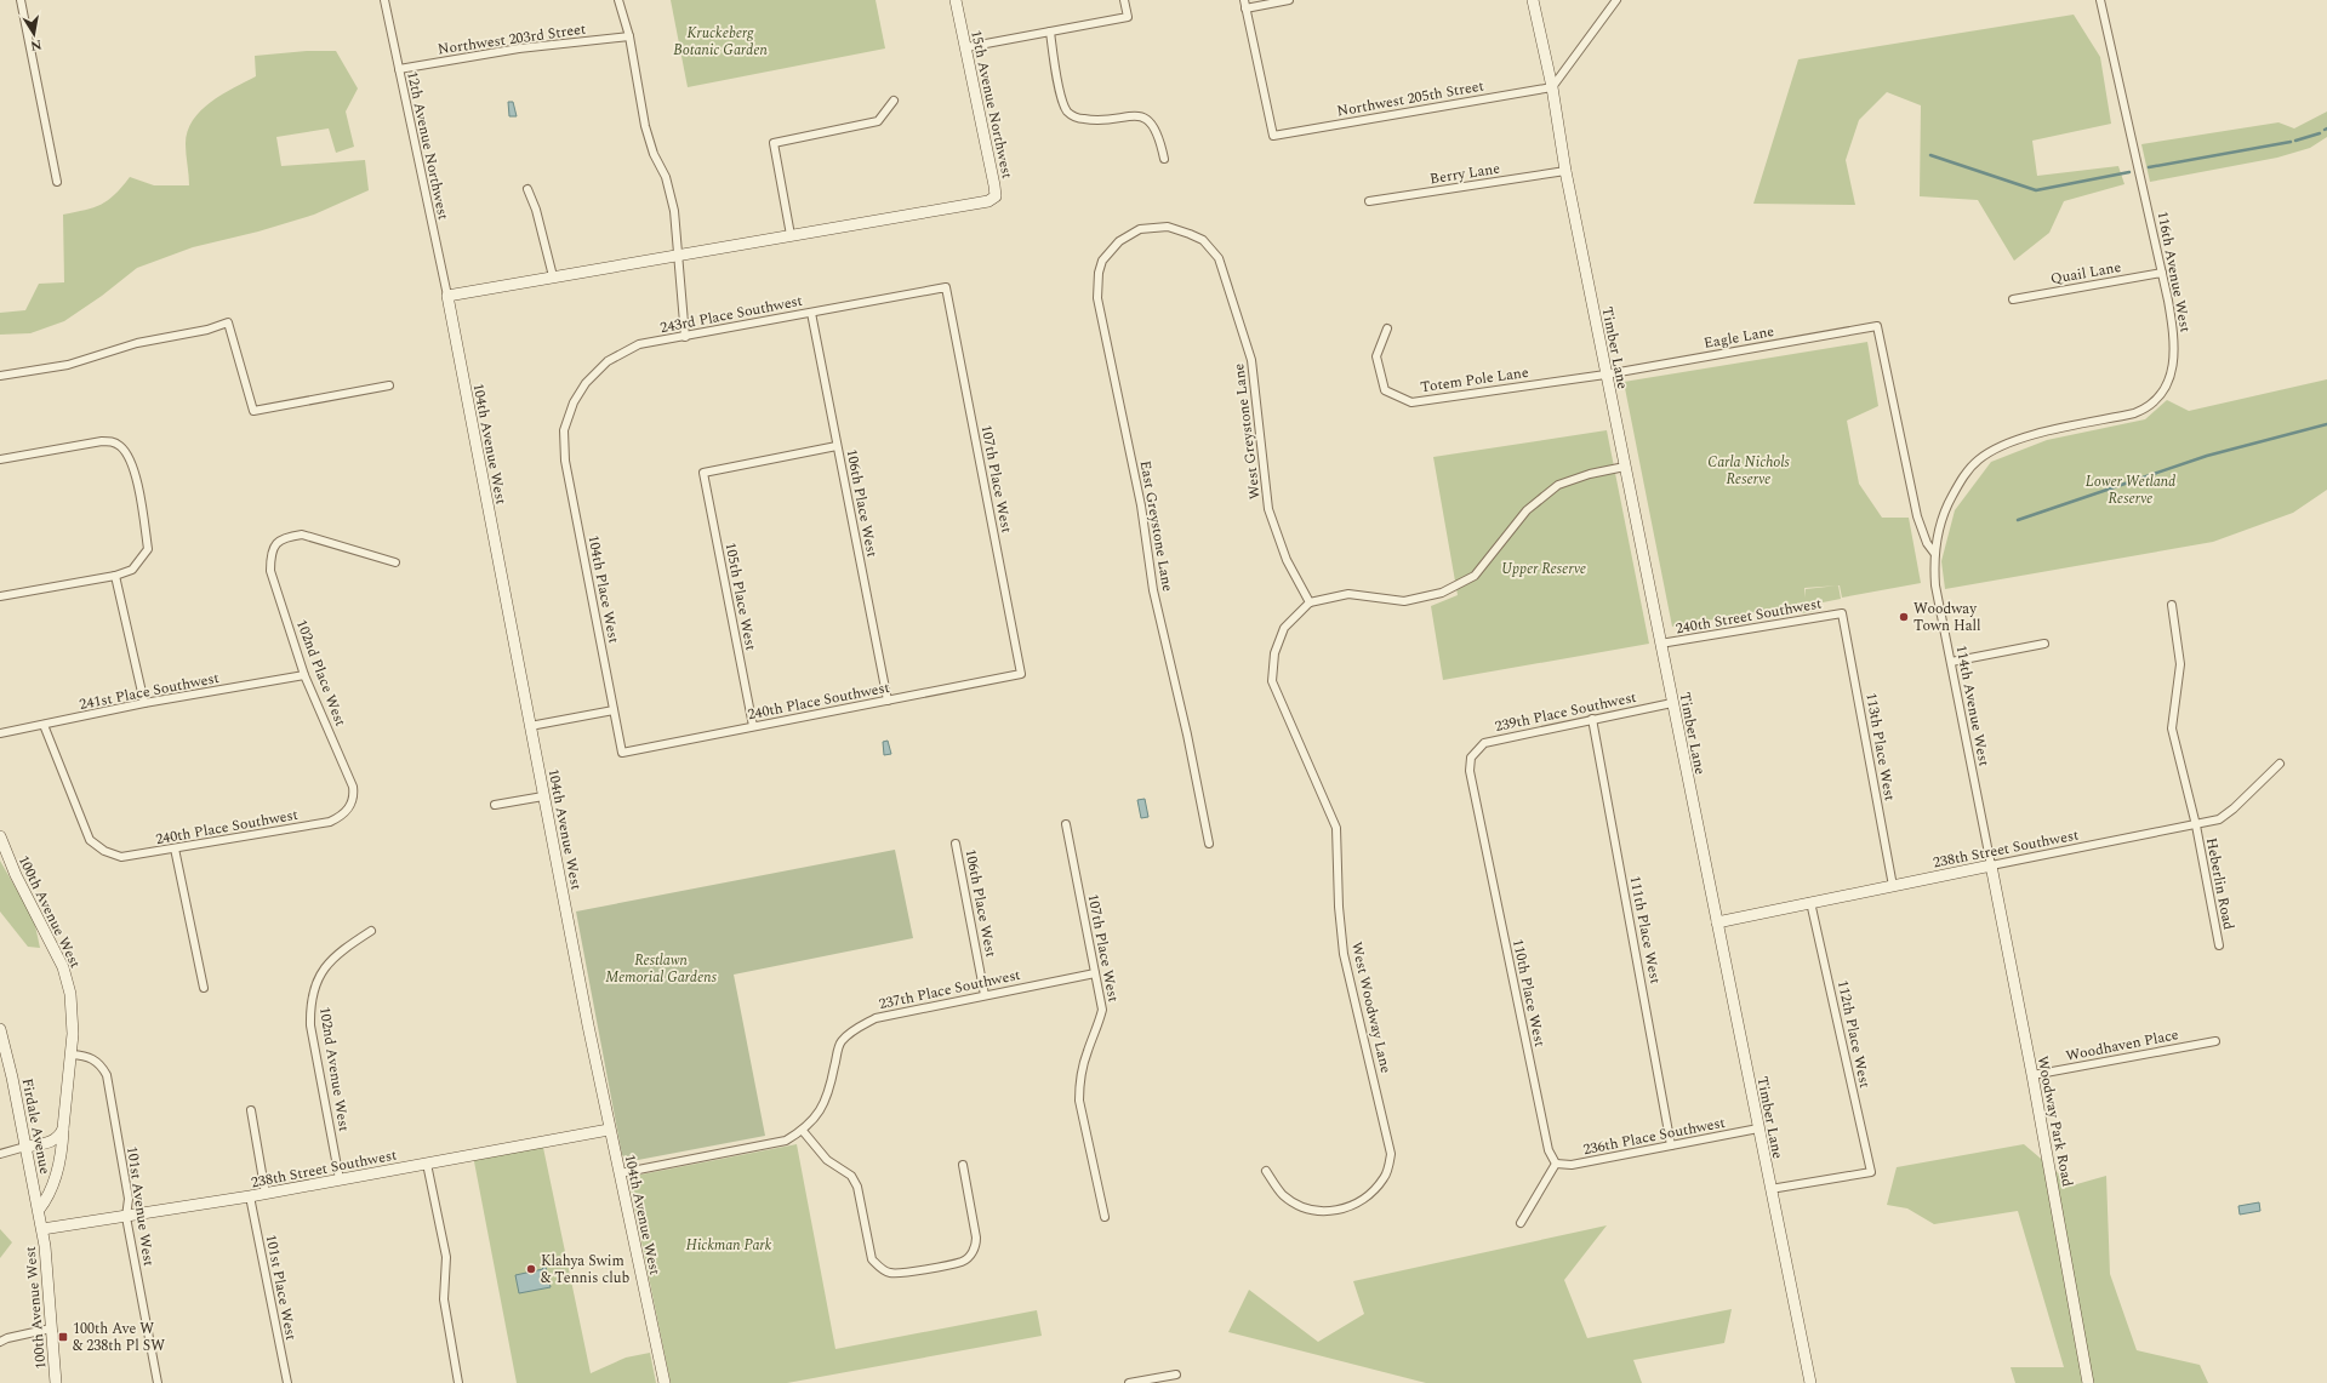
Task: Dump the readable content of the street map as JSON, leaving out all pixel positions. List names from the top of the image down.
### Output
{
  "streets": {
    "street": [
      "Northwest 203rd Street",
      "Northwest 205th Street",
      "15th Avenue Northwest",
      "12th Avenue Northwest",
      "Berry Lane",
      "116th Avenue West",
      "Quail Lane",
      "243rd Place Southwest",
      "Eagle Lane",
      "Timber Lane",
      "Totem Pole Lane",
      "West Greystone Lane",
      "104th Avenue West",
      "107th Place West",
      "106th Place West",
      "East Greystone Lane",
      "104th Place West",
      "105th Place West",
      "240th Street Southwest",
      "102nd Place West",
      "241st Place Southwest",
      "240th Place Southwest",
      "114th Avenue West",
      "239th Place Southwest",
      "113th Place West",
      "238th Street Southwest",
      "Heberlin Road",
      "100th Avenue West",
      "111th Place West",
      "237th Place Southwest",
      "110th Place West",
      "West Woodway Lane",
      "112th Place West",
      "Woodhaven Place",
      "102nd Avenue West",
      "Woodway Park Road",
      "Firdale Avenue",
      "236th Place Southwest",
      "101st Avenue West",
      "101st Place West"
    ]
  },
  "crossings": [
    ["Northwest 203rd Street", "12th Avenue Northwest"],
    ["Northwest 205th Street", "Timber Lane"],
    ["12th Avenue Northwest", "104th Avenue West"],
    ["Berry Lane", "Timber Lane"],
    ["116th Avenue West", "Quail Lane"],
    ["116th Avenue West", "114th Avenue West"],
    ["243rd Place Southwest", "107th Place West"],
    ["243rd Place Southwest", "106th Place West"],
    ["243rd Place Southwest", "104th Place West"],
    ["Eagle Lane", "Timber Lane"],
    ["Eagle Lane", "Totem Pole Lane"],
    ["Eagle Lane", "114th Avenue West"],
    ["Timber Lane", "Totem Pole Lane"],
    ["Timber Lane", "240th Street Southwest"],
    ["Timber Lane", "239th Place Southwest"],
    ["Timber Lane", "238th Street Southwest"],
    ["Timber Lane", "112th Place West"],
    ["Timber Lane", "236th Place Southwest"],
    ["West Greystone Lane", "East Greystone Lane"],
    ["West Greystone Lane", "West Woodway Lane"],
    ["104th Avenue West", "238th Street Southwest"],
    ["104th Avenue West", "237th Place Southwest"],
    ["107th Place West", "240th Place Southwest"],
    ["107th Place West", "237th Place Southwest"],
    ["106th Place West", "105th Place West"],
    ["106th Place West", "240th Place Southwest"],
    ["106th Place West", "237th Place Southwest"],
    ["104th Place West", "240th Place Southwest"],
    ["105th Place West", "240th Place Southwest"],
    ["240th Street Southwest", "113th Place West"],
    ["102nd Place West", "241st Place Southwest"],
    ["102nd Place West", "240th Place Southwest"],
    ["241st Place Southwest", "240th Place Southwest"],
    ["114th Avenue West", "238th Street Southwest"],
    ["114th Avenue West", "Woodway Park Road"],
    ["239th Place Southwest", "111th Place West"],
    ["239th Place Southwest", "110th Place West"],
    ["113th Place West", "238th Street Southwest"],
    ["238th Street Southwest", "Heberlin Road"],
    ["238th Street Southwest", "100th Avenue West"],
    ["238th Street Southwest", "112th Place West"],
    ["238th Street Southwest", "102nd Avenue West"],
    ["238th Street Southwest", "Woodway Park Road"],
    ["238th Street Southwest", "Firdale Avenue"],
    ["238th Street Southwest", "101st Avenue West"],
    ["238th Street Southwest", "101st Place West"],
    ["100th Avenue West", "Firdale Avenue"],
    ["100th Avenue West", "101st Avenue West"],
    ["111th Place West", "236th Place Southwest"],
    ["110th Place West", "236th Place Southwest"],
    ["Woodhaven Place", "Woodway Park Road"]
  ],
  "parks": [
    "Kruckeberg Botanic Garden",
    "Carla Nichols Reserve",
    "Lower Wetland Reserve",
    "Upper Reserve",
    "Restlawn Memorial Gardens",
    "Hickman Park"
  ],
  "places": {
    "other": ["Woodway Town Hall", "Klahya Swim & Tennis club"],
    "transit": ["100th Ave W & 238th Pl SW"]
  },
  "north": "bottom"
}
